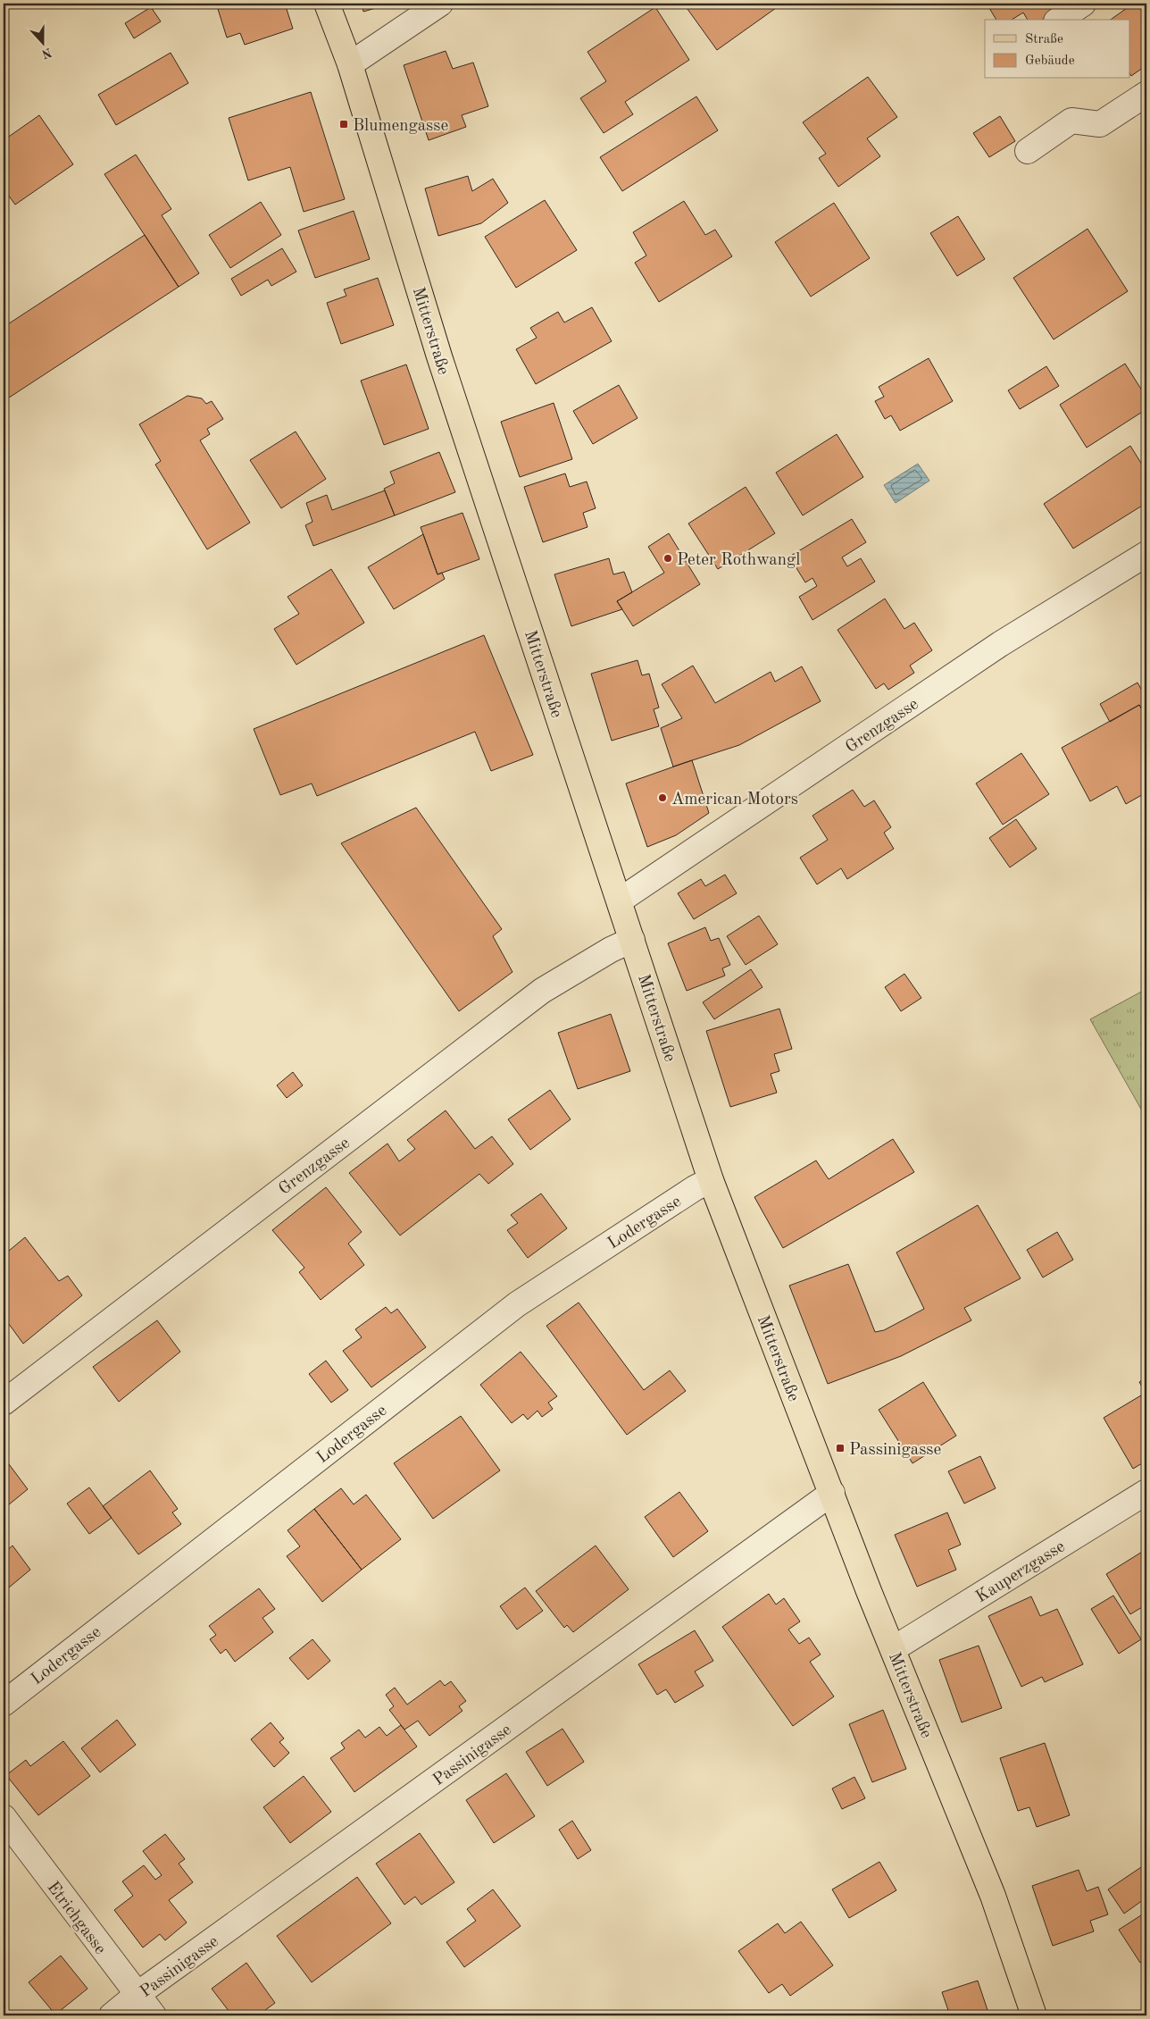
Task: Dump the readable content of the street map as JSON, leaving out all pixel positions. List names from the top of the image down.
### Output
{
  "streets": {
    "main road": ["Mitterstraße"],
    "street": [
      "Grenzgasse",
      "Lodergasse",
      "Kauperzgasse",
      "Passinigasse",
      "Etrichgasse"
    ]
  },
  "crossings": [
    ["Mitterstraße", "Grenzgasse"],
    ["Mitterstraße", "Lodergasse"],
    ["Mitterstraße", "Kauperzgasse"],
    ["Mitterstraße", "Passinigasse"],
    ["Passinigasse", "Etrichgasse"]
  ],
  "places": {
    "transit": ["Blumengasse", "Passinigasse"],
    "other": ["Peter Rothwangl", "American Motors"]
  },
  "legend": ["Straße", "Gebäude"],
  "north": "bottom"
}
